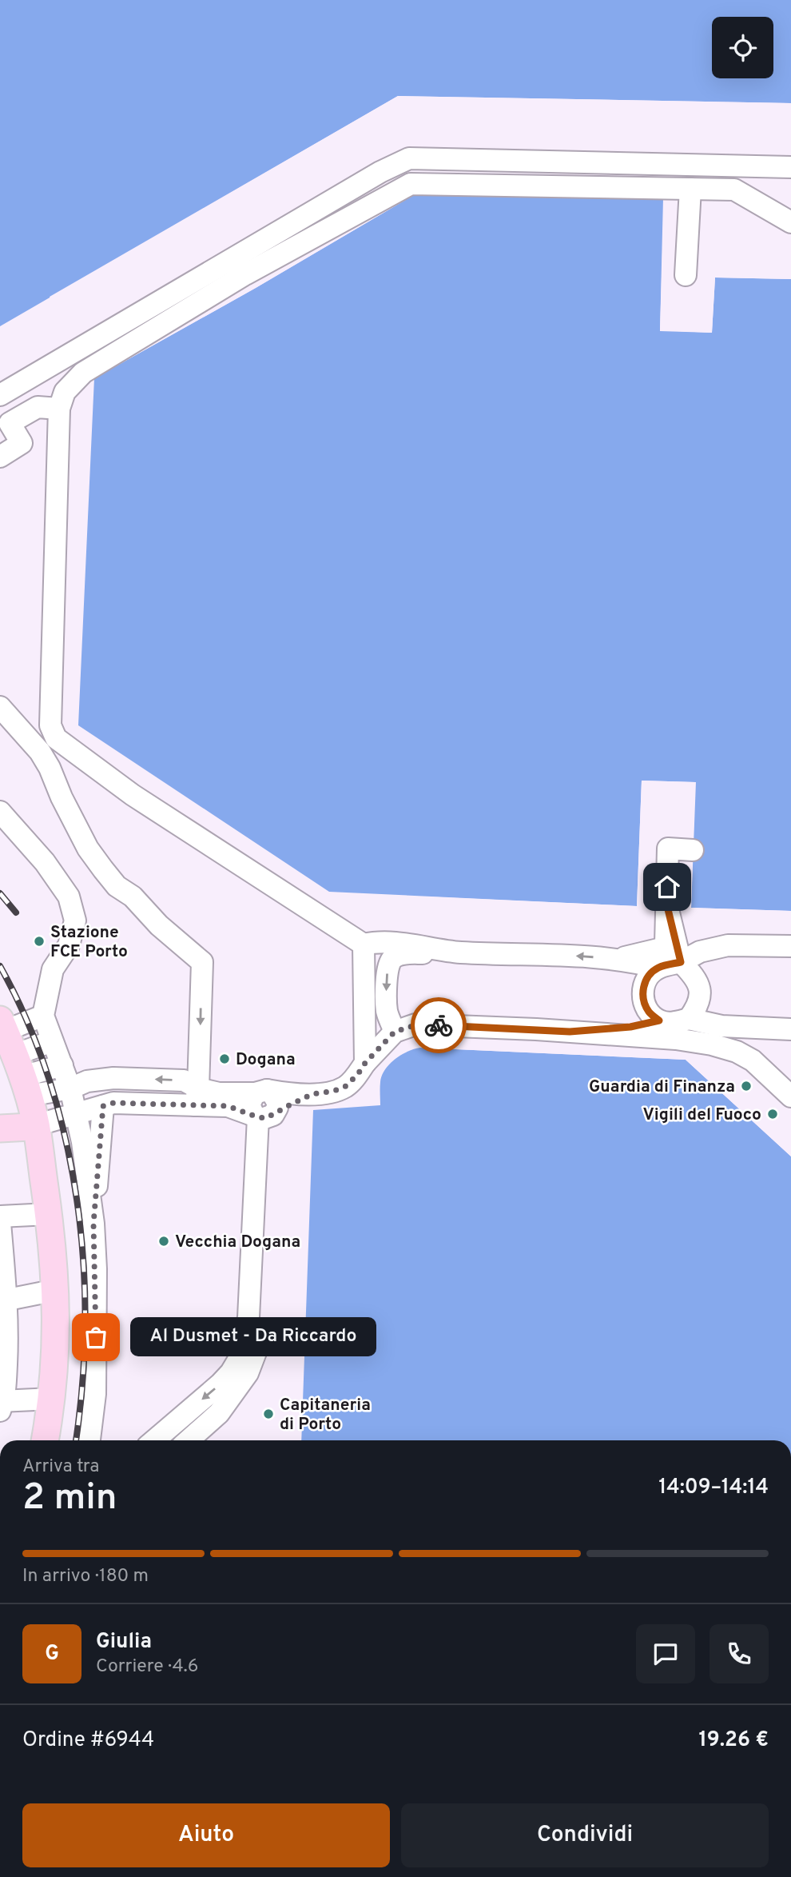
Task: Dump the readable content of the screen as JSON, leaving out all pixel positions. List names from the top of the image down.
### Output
{
  "places": [
    "Stazione FCE Porto",
    "Dogana",
    "Guardia di Finanza",
    "Vigili del Fuoco",
    "Vecchia Dogana",
    "Al Dusmet - Da Riccardo",
    "Capitaneria di Porto"
  ],
  "page": {
    "bubble": "Al Dusmet - Da Riccardo",
    "heading": ["2 min", "Arriva tra", "14:09–14:14"],
    "panel": [
      "Giulia",
      "Corriere · 4.6",
      "Ordine #6944",
      "19.26 €"
    ],
    "bar": "In arrivo · 180 m",
    "round": "G",
    "buttons": ["Aiuto", "Condividi"]
  }
}
